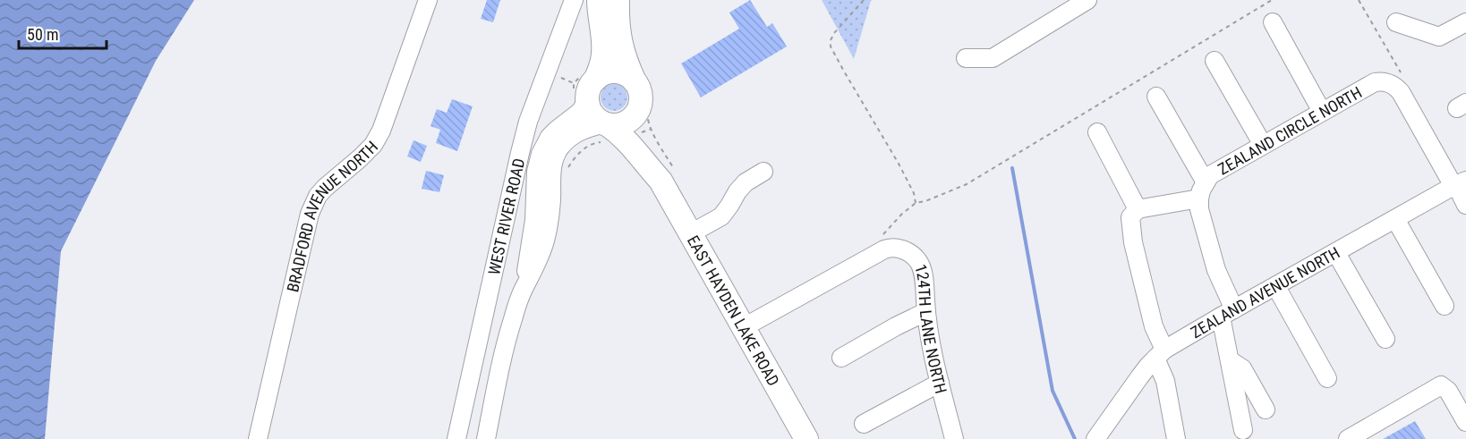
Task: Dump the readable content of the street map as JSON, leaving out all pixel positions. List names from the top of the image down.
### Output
{
  "streets": {
    "main road": ["WEST RIVER ROAD", "EAST HAYDEN LAKE ROAD"],
    "street": [
      "ZEALAND CIRCLE NORTH",
      "BRADFORD AVENUE NORTH",
      "ZEALAND AVENUE NORTH",
      "124TH LANE NORTH"
    ]
  },
  "crossings": [
    ["ZEALAND CIRCLE NORTH", "ZEALAND AVENUE NORTH"],
    ["WEST RIVER ROAD", "EAST HAYDEN LAKE ROAD"]
  ],
  "scale_bar": "50 m"
}
